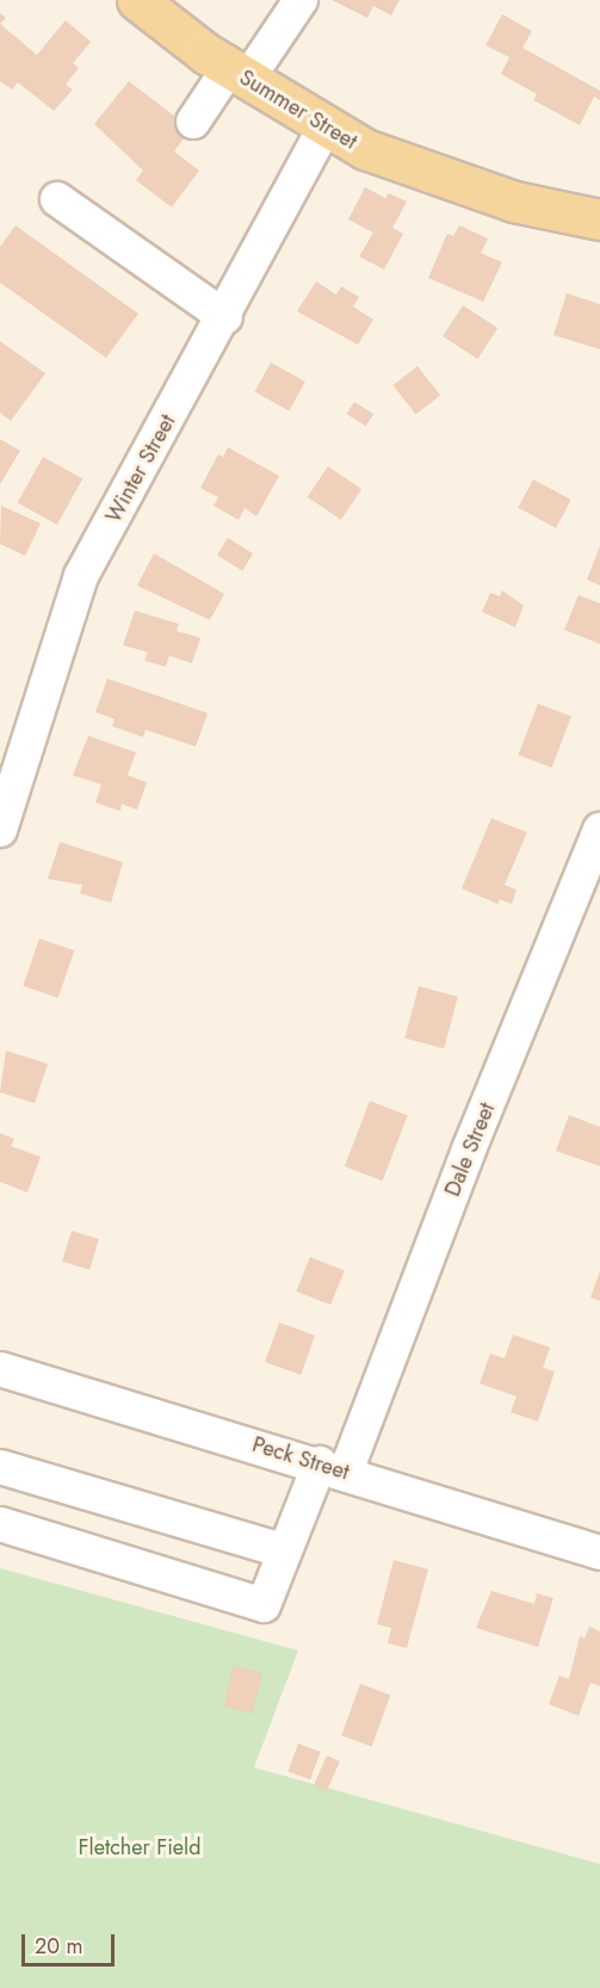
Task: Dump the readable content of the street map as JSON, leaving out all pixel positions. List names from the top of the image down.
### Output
{
  "streets": {
    "main road": ["Summer Street"],
    "street": ["Winter Street", "Dale Street", "Peck Street"]
  },
  "crossings": [
    ["Summer Street", "Winter Street"],
    ["Dale Street", "Peck Street"]
  ],
  "parks": ["Fletcher Field"],
  "scale_bar": "20 m"
}
